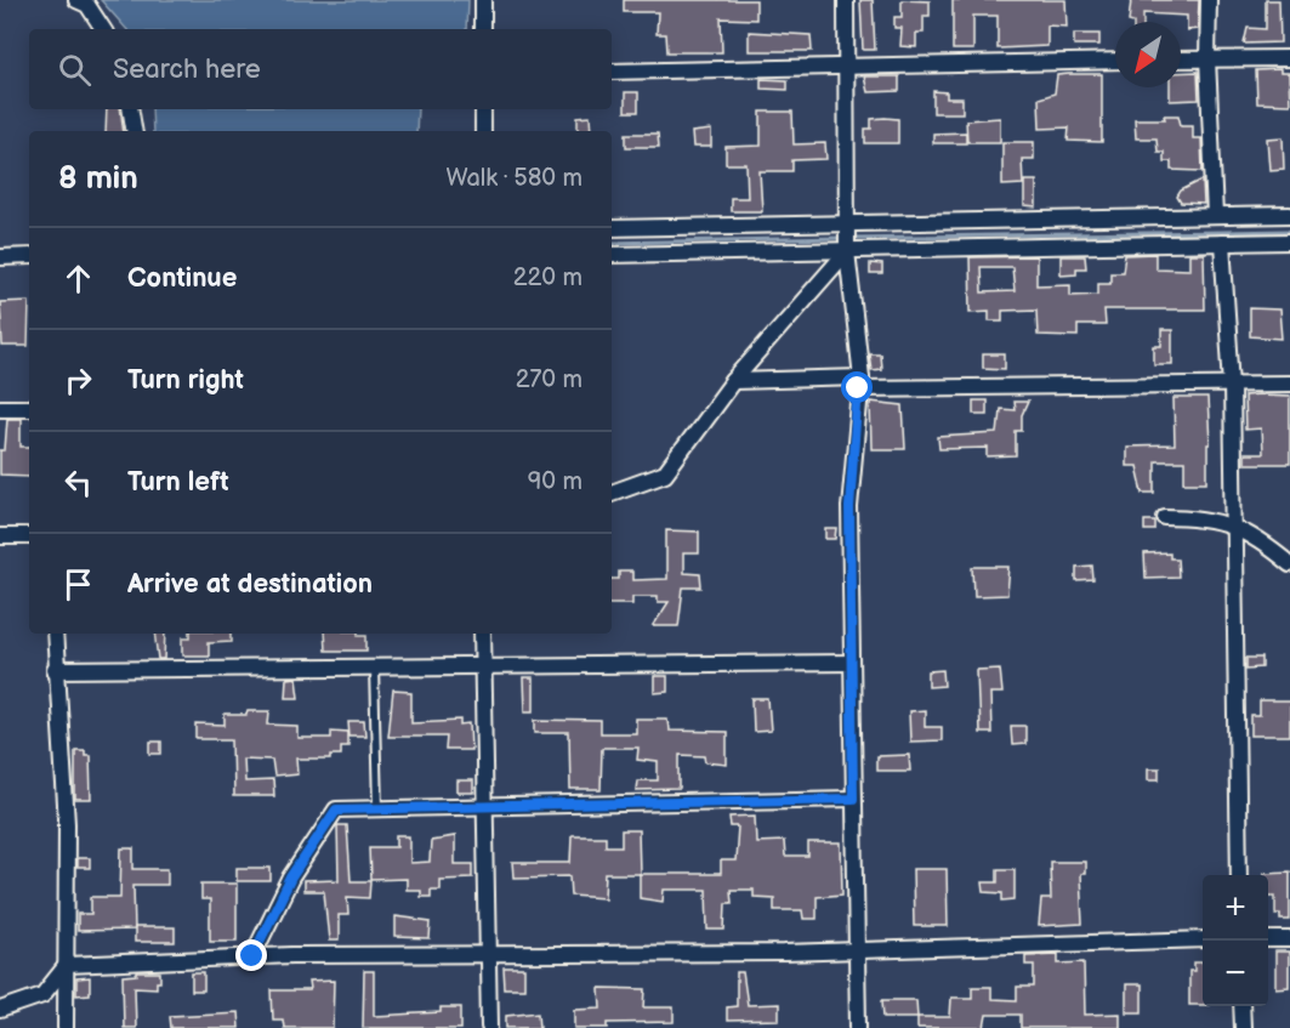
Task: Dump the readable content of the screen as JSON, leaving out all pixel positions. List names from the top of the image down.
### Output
{
  "north": "bottom left",
  "page": {
    "search": "Search here",
    "heading": ["8 min", "Walk · 580 m"],
    "list": [
      ["Continue", "220 m"],
      ["Turn right", "270 m"],
      ["Turn left", "90 m"],
      "Arrive at destination"
    ],
    "map_buttons": ["+", "−"]
  }
}
